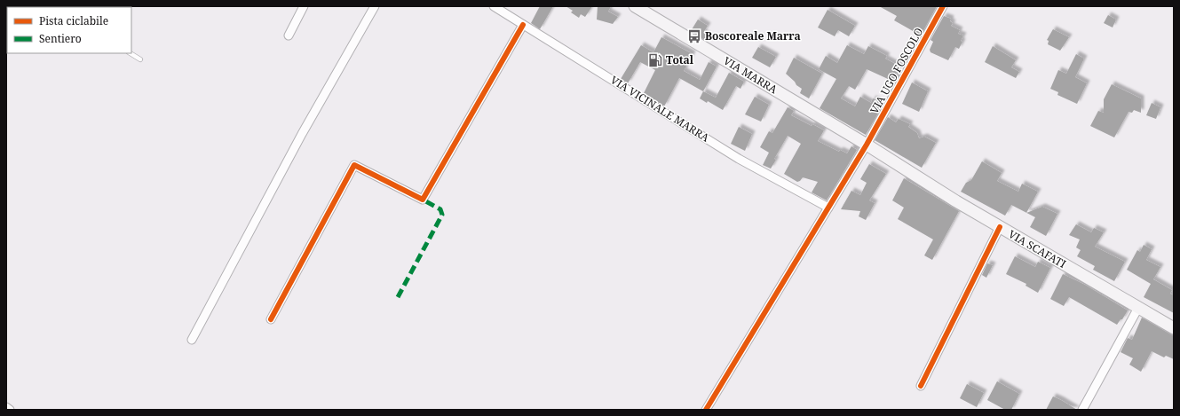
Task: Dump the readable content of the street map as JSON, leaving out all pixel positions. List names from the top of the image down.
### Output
{
  "streets": {
    "main road": ["VIA MARRA", "VIA SCAFATI"],
    "street": ["VIA UGO FOSCOLO", "VIA VICINALE MARRA"]
  },
  "crossings": [
    ["VIA UGO FOSCOLO", "VIA MARRA"],
    ["VIA UGO FOSCOLO", "VIA VICINALE MARRA"],
    ["VIA UGO FOSCOLO", "VIA SCAFATI"],
    ["VIA MARRA", "VIA SCAFATI"]
  ],
  "places": {
    "bus stop": ["Boscoreale Marra"],
    "fuel station": ["Total"]
  },
  "legend": ["Pista ciclabile", "Sentiero"]
}
